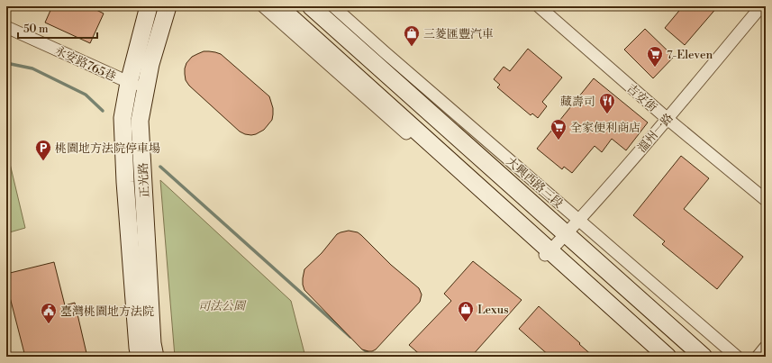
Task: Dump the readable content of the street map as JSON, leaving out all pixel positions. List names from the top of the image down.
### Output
{
  "streets": {
    "street": [
      "永安路765巷",
      "吉安街",
      "溫州一路",
      "正光路",
      "大興西路三段"
    ]
  },
  "crossings": [
    ["永安路765巷", "正光路"],
    ["吉安街", "溫州一路"],
    ["溫州一路", "大興西路三段"]
  ],
  "parks": ["司法公園"],
  "places": {
    "shop": ["三菱匯豐汽車", "Lexus"],
    "supermarket": ["7-Eleven", "全家便利商店"],
    "restaurant": ["藏壽司"],
    "parking": ["桃園地方法院停車場"],
    "public building": ["臺灣桃園地方法院"]
  },
  "scale_bar": "50 m"
}
